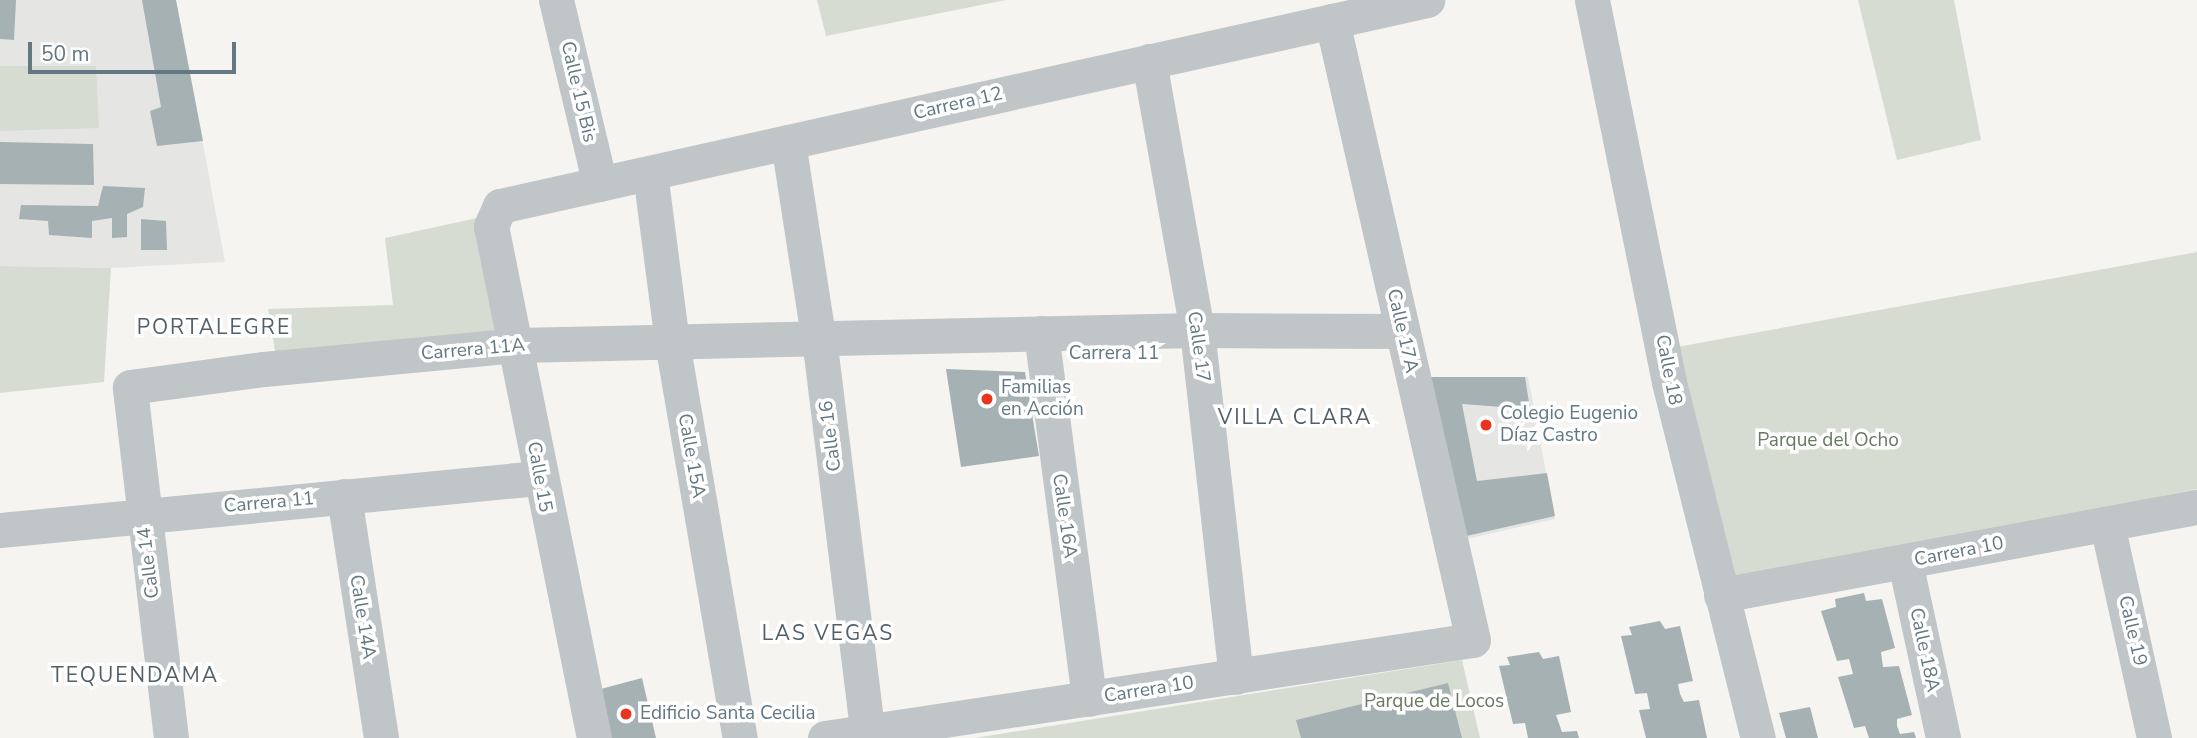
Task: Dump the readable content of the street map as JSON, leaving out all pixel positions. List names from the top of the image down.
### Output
{
  "streets": {
    "street": [
      "Calle 15 Bis",
      "Carrera 12",
      "Calle 17A",
      "Calle 17",
      "Carrera 11A",
      "Carrera 11",
      "Calle 18",
      "Calle 16",
      "Calle 15A",
      "Calle 15",
      "Calle 16A",
      "Carrera 10",
      "Calle 14",
      "Calle 14A",
      "Calle 19",
      "Calle 18A"
    ]
  },
  "crossings": [
    ["Calle 15 Bis", "Carrera 12"],
    ["Carrera 12", "Calle 17A"],
    ["Carrera 12", "Calle 17"],
    ["Carrera 12", "Calle 16"],
    ["Carrera 12", "Calle 15A"],
    ["Carrera 12", "Calle 15"],
    ["Calle 17A", "Carrera 11"],
    ["Calle 17A", "Carrera 10"],
    ["Calle 17", "Carrera 11"],
    ["Calle 17", "Carrera 10"],
    ["Carrera 11A", "Carrera 11"],
    ["Carrera 11A", "Calle 16"],
    ["Carrera 11A", "Calle 15A"],
    ["Carrera 11A", "Calle 15"],
    ["Carrera 11A", "Calle 14"],
    ["Carrera 11", "Calle 16"],
    ["Carrera 11", "Calle 15"],
    ["Carrera 11", "Calle 16A"],
    ["Carrera 11", "Calle 14"],
    ["Carrera 11", "Calle 14A"],
    ["Calle 18", "Carrera 10"],
    ["Calle 16", "Carrera 10"],
    ["Calle 16A", "Carrera 10"],
    ["Carrera 10", "Calle 19"],
    ["Carrera 10", "Calle 18A"]
  ],
  "districts": [
    "PORTALEGRE",
    "VILLA CLARA",
    "LAS VEGAS",
    "TEQUENDAMA"
  ],
  "parks": ["Parque del Ocho", "Parque de Locos"],
  "places": ["Familias en Acción", "Colegio Eugenio Díaz Castro", "Edificio Santa Cecilia"],
  "scale_bar": "50 m"
}
